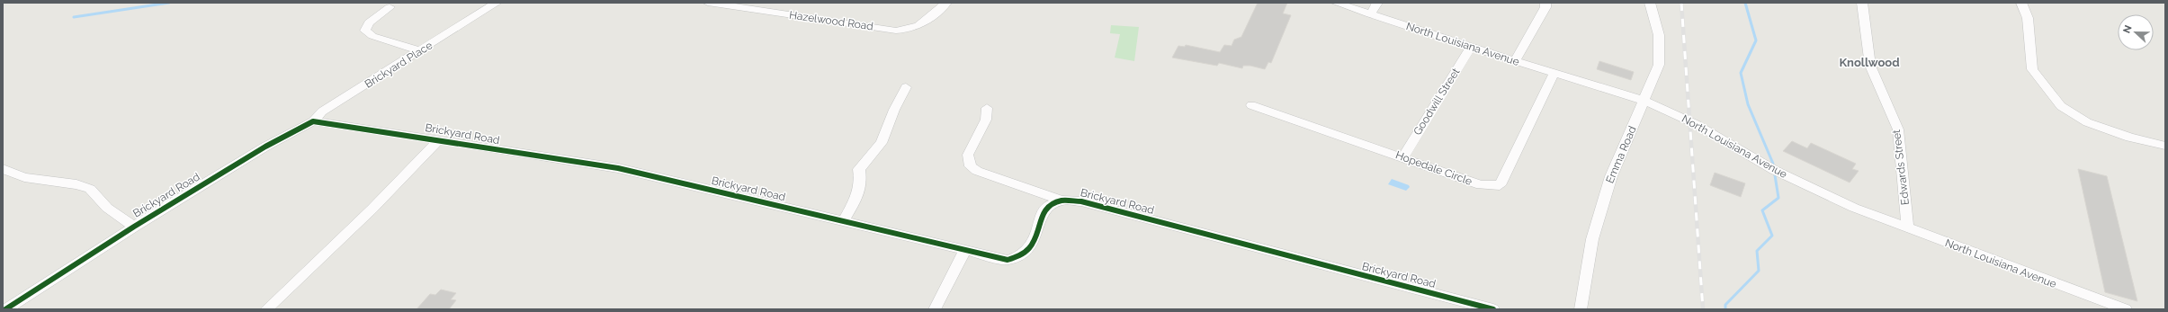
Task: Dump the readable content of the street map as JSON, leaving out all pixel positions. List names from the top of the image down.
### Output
{
  "streets": {
    "street": [
      "Hazelwood Road",
      "North Louisiana Avenue",
      "Brickyard Place",
      "Goodwill Street",
      "Brickyard Road",
      "Emma Road",
      "Edwards Street",
      "Hopedale Circle"
    ]
  },
  "crossings": [
    ["North Louisiana Avenue", "Goodwill Street"],
    ["North Louisiana Avenue", "Emma Road"],
    ["North Louisiana Avenue", "Edwards Street"],
    ["North Louisiana Avenue", "Hopedale Circle"],
    ["Brickyard Place", "Brickyard Road"],
    ["Goodwill Street", "Hopedale Circle"]
  ],
  "districts": ["Knollwood"],
  "north": "left"
}
